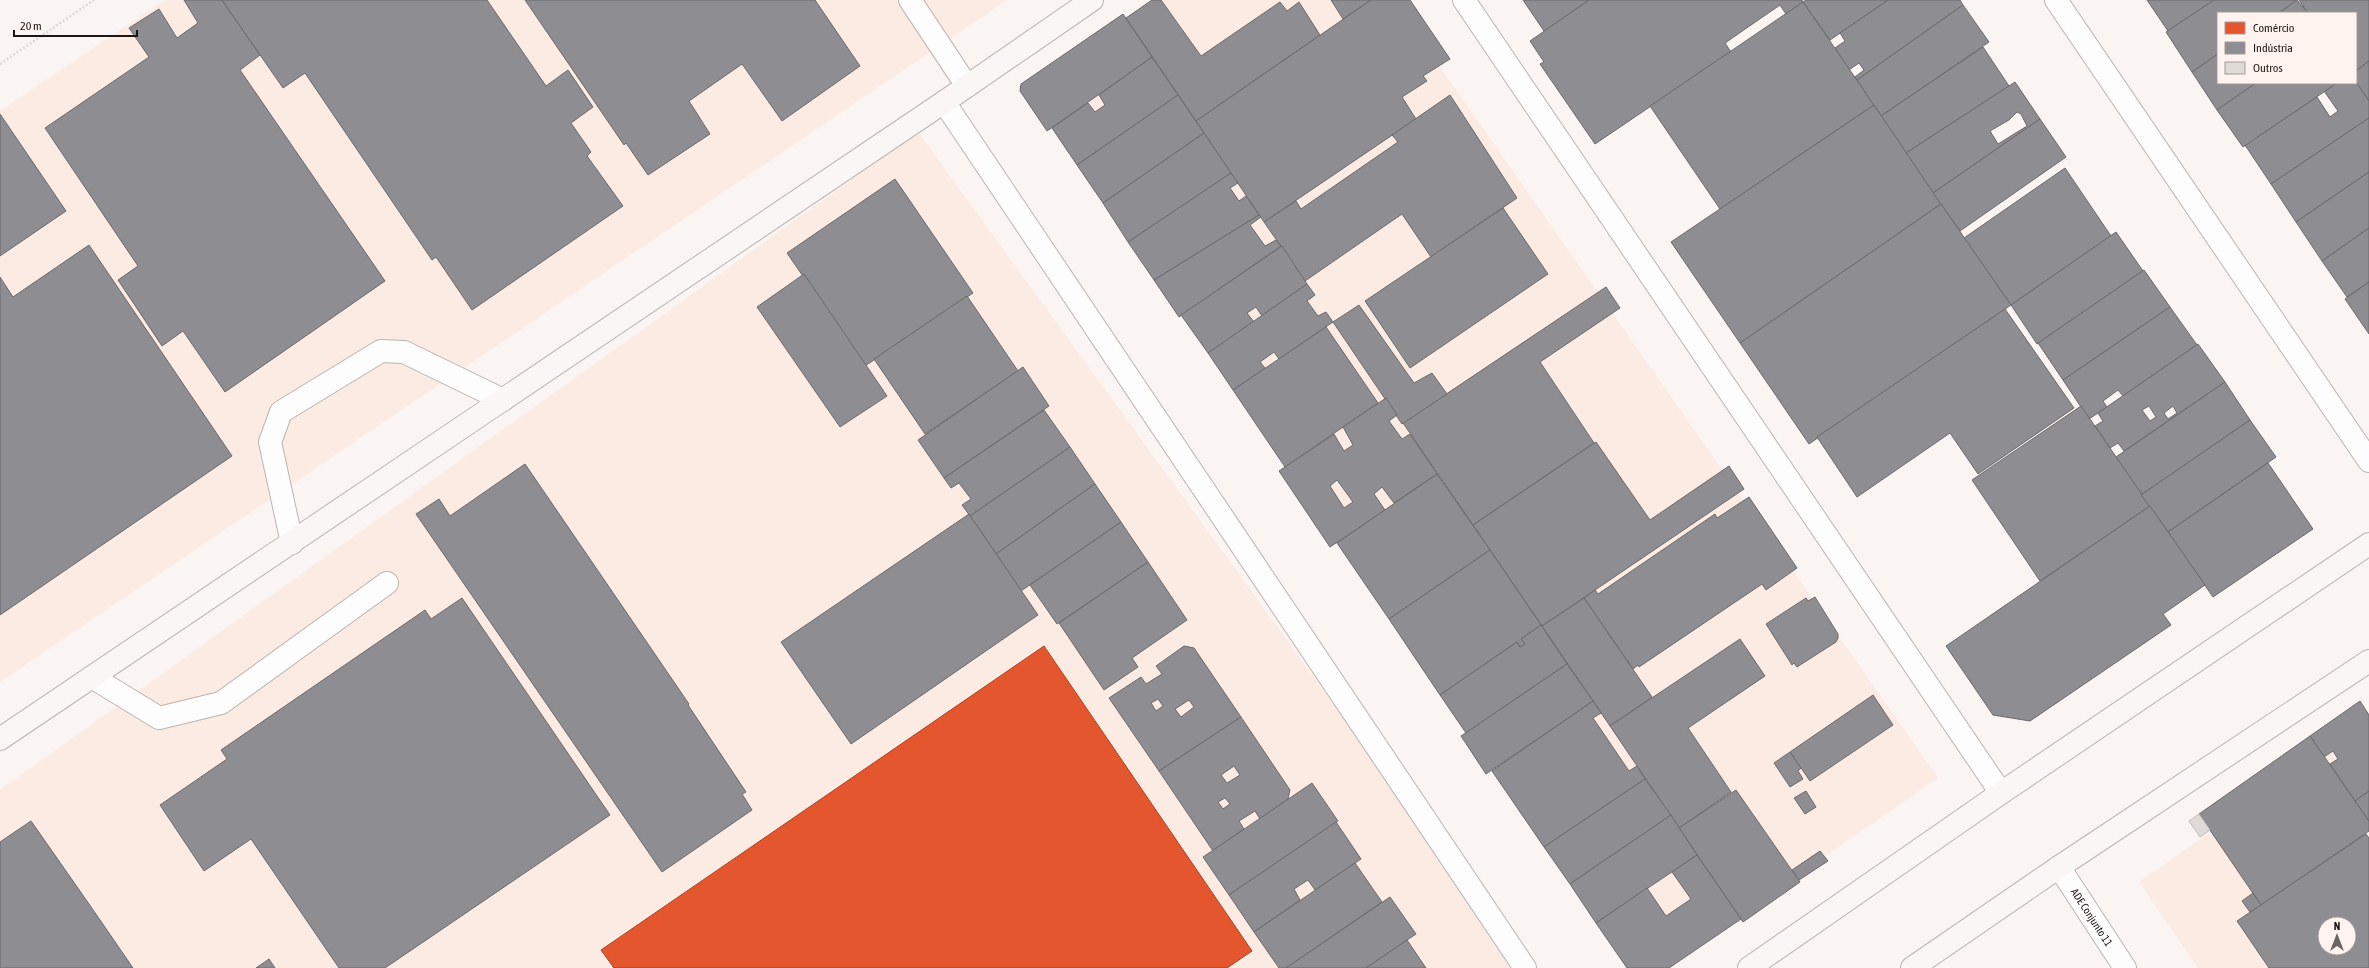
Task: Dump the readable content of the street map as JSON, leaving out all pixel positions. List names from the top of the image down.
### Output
{
  "streets": {
    "street": ["ADE Conjunto 11"]
  },
  "legend": ["Comércio", "Indústria", "Outros"],
  "scale_bar": "20 m",
  "north": "top"
}
